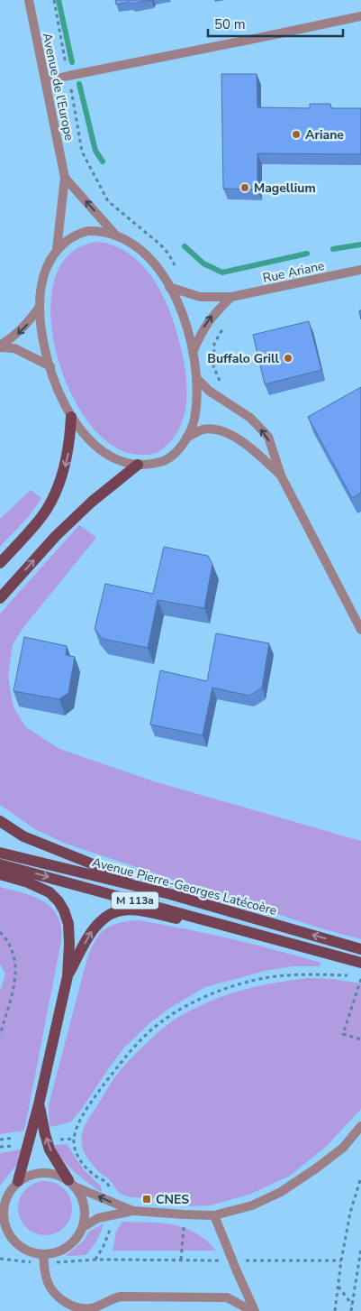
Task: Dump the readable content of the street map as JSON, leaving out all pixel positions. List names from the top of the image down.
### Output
{
  "streets": {
    "main road": ["Avenue Pierre-Georges Latécoère", "M 113a"],
    "street": ["Avenue de l'Europe", "Rue Ariane"]
  },
  "crossings": [
    ["Avenue de l'Europe", "Rue Ariane"]
  ],
  "places": {
    "other": ["Ariane", "Magellium", "Buffalo Grill"],
    "transit": ["CNES"]
  },
  "scale_bar": "50 m"
}
